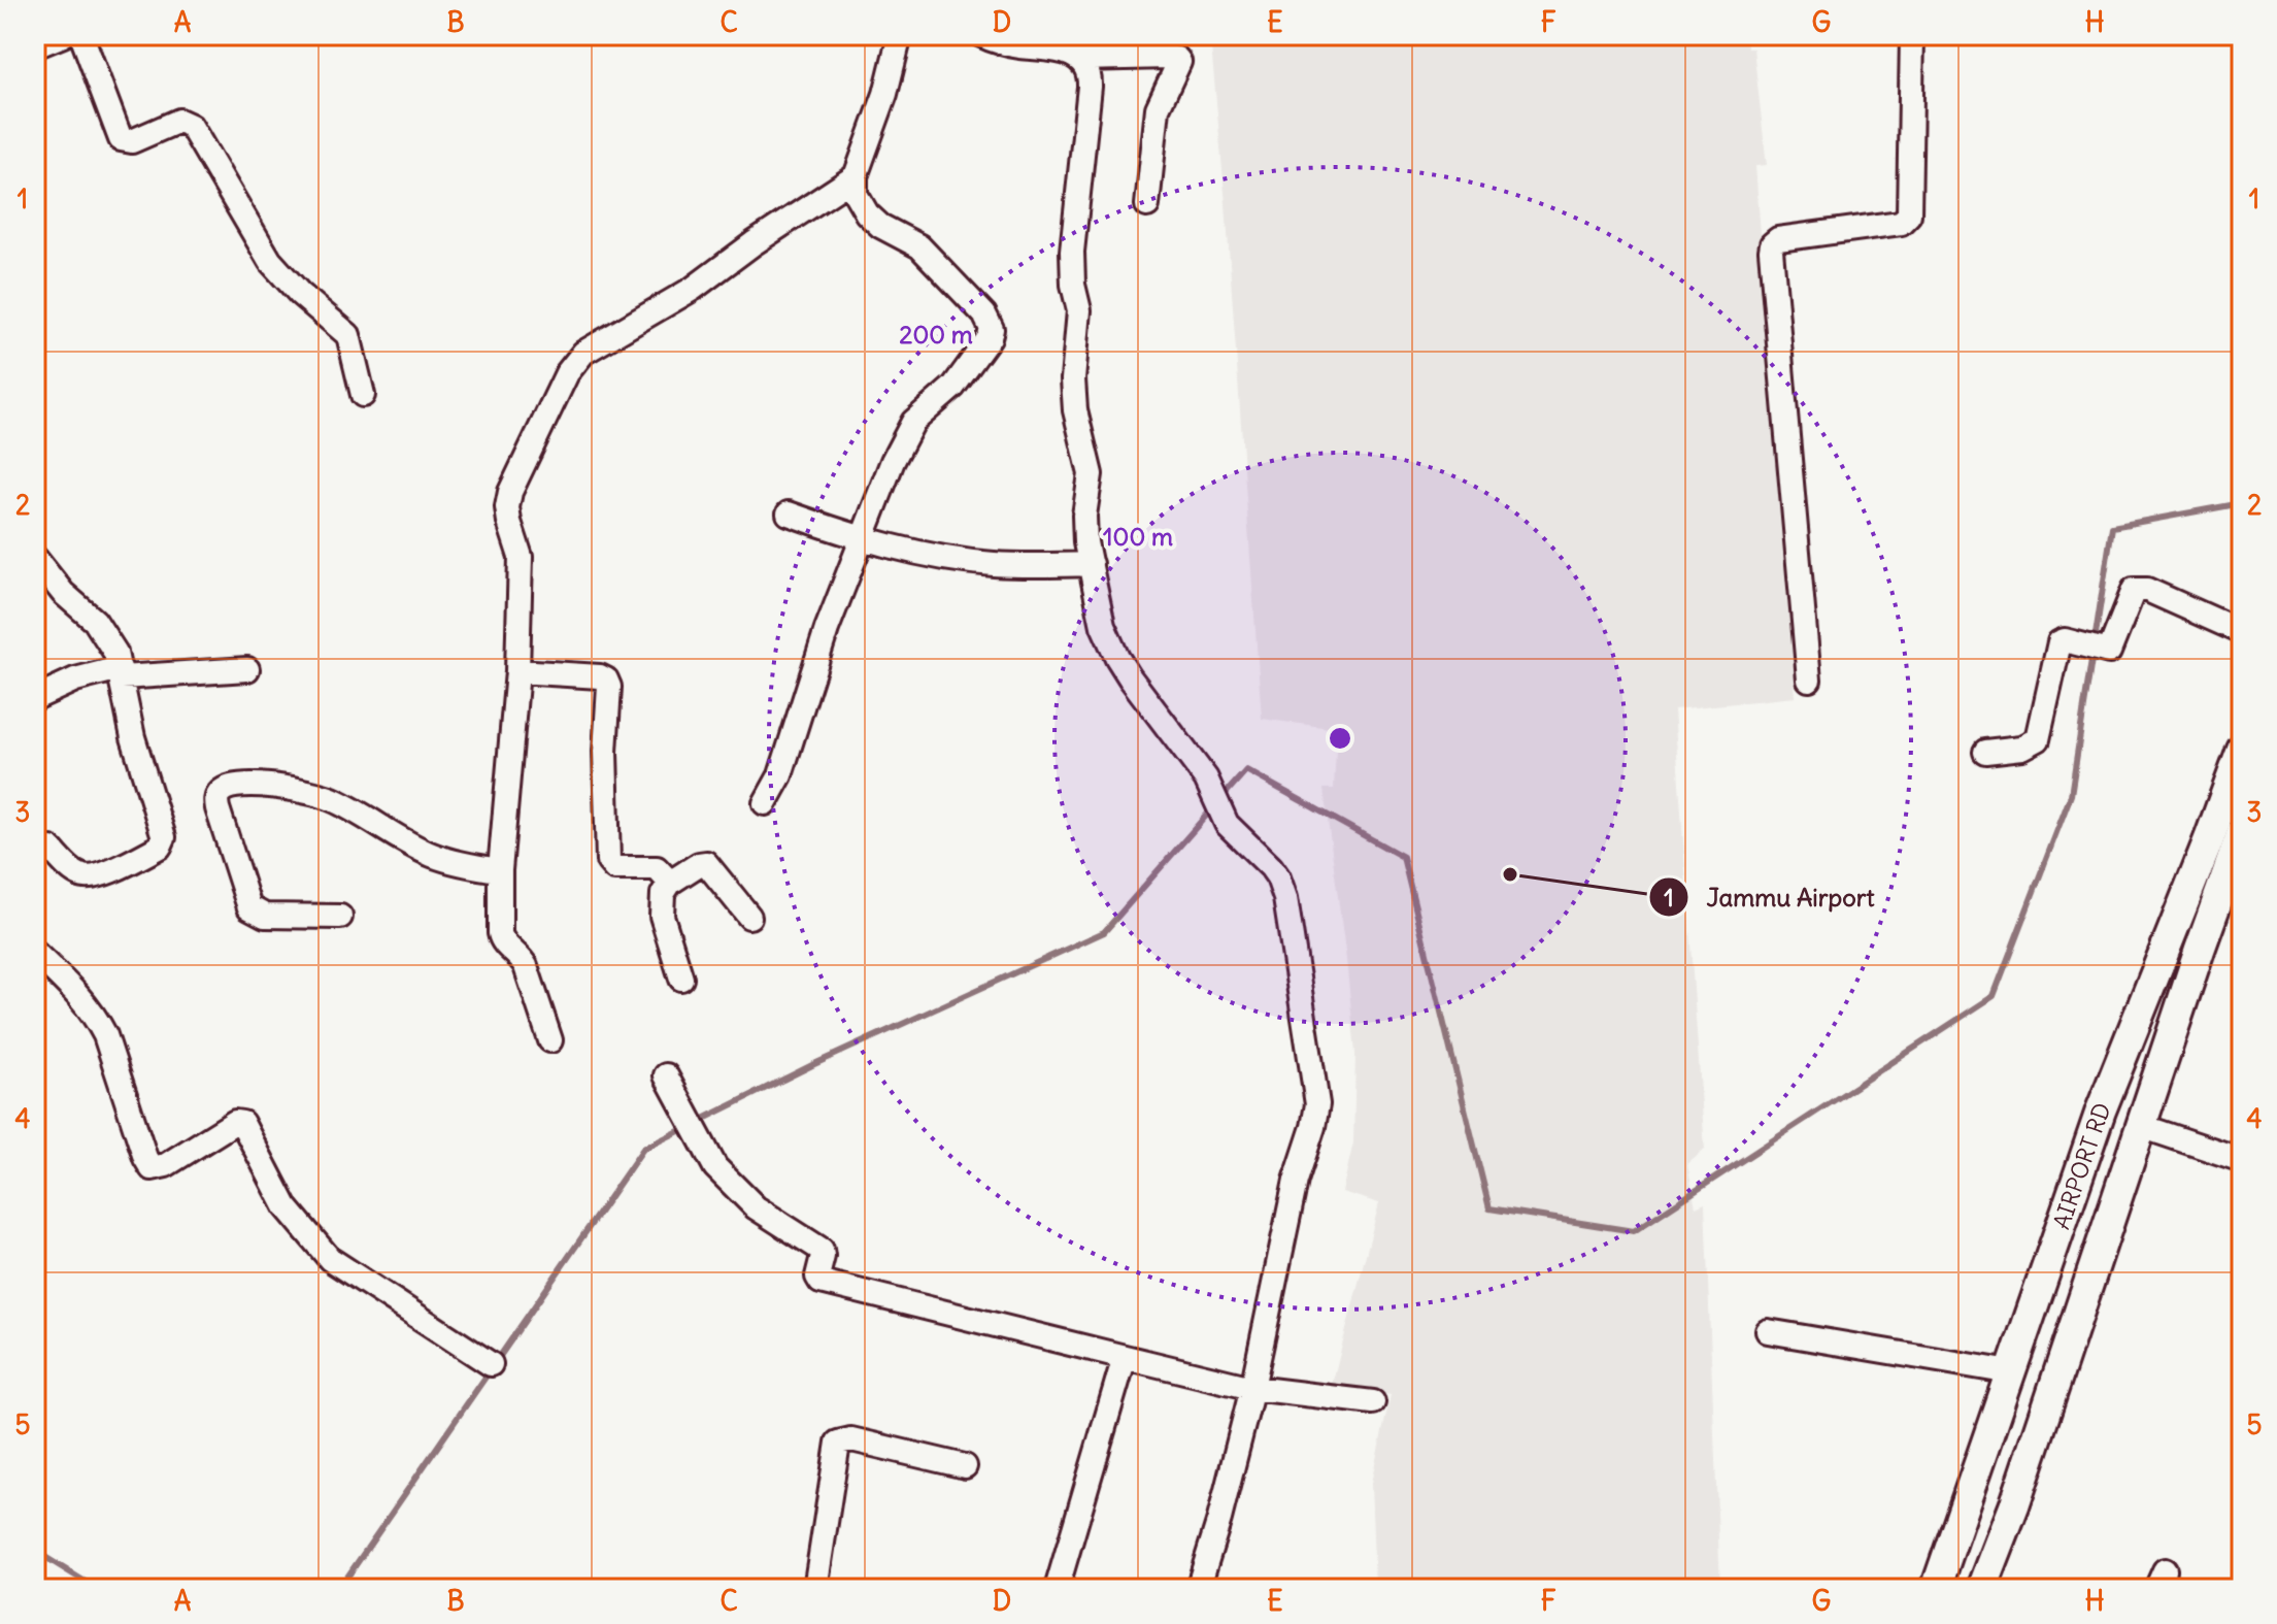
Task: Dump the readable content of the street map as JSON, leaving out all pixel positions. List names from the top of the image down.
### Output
{
  "streets": {
    "main road": ["AIRPORT RD"]
  },
  "places": ["Jammu Airport"],
  "grid": {
    "columns": [
      "A",
      "B",
      "C",
      "D",
      "E",
      "F",
      "G",
      "H"
    ],
    "rows": [
      "1",
      "2",
      "3",
      "4",
      "5"
    ]
  },
  "rings": ["200 m", "100 m"]
}
